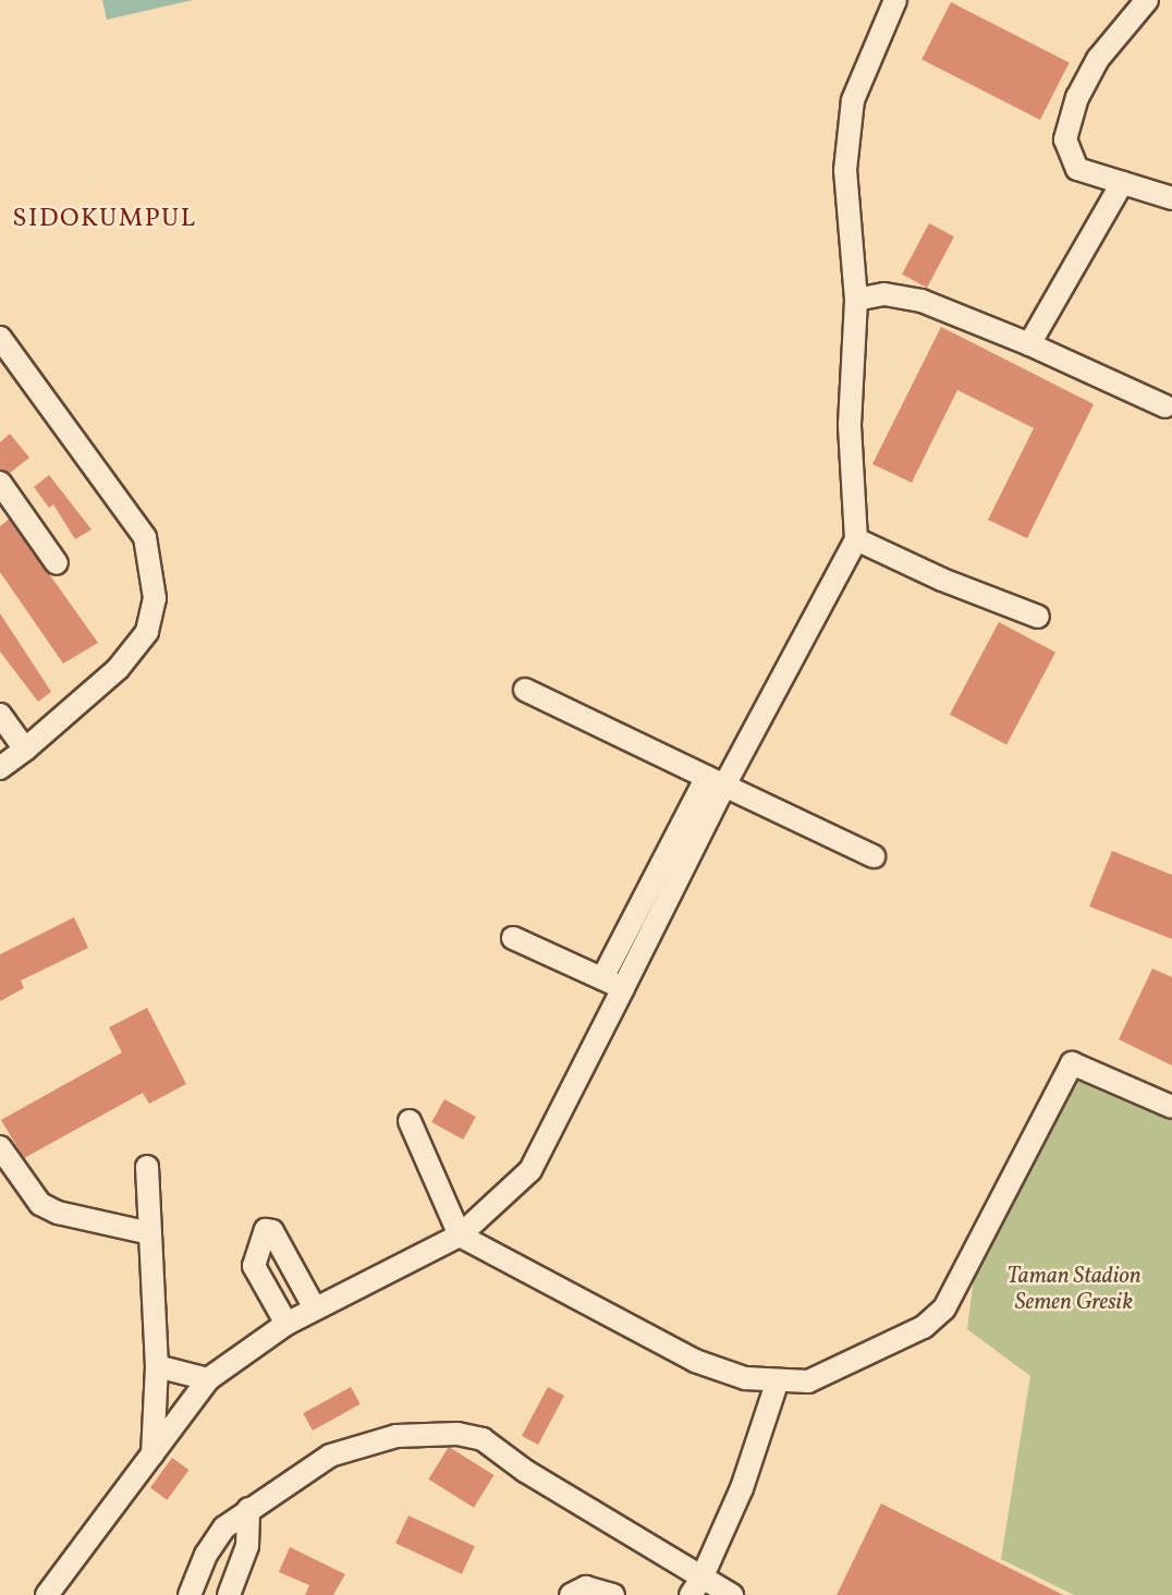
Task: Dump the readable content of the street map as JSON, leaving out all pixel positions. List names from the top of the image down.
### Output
{
  "districts": ["SIDOKUMPUL"],
  "parks": ["Taman Stadion Semen Gresik"]
}
